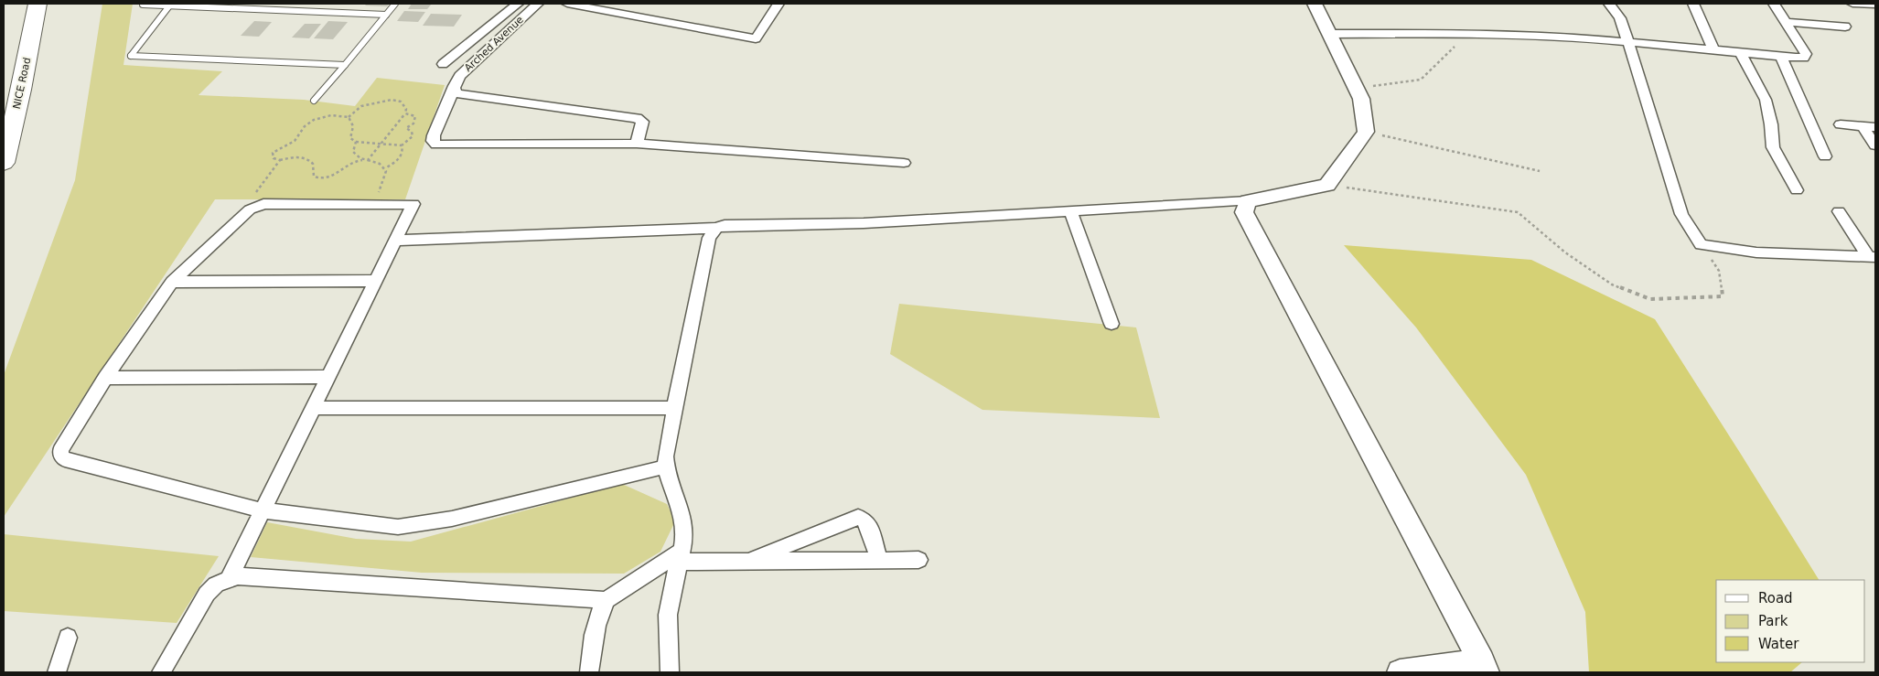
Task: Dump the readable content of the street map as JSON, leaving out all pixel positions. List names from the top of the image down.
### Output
{
  "streets": {
    "highway": ["NICE Road"],
    "street": ["Arched Avenue"]
  },
  "legend": ["Road", "Park", "Water"]
}
